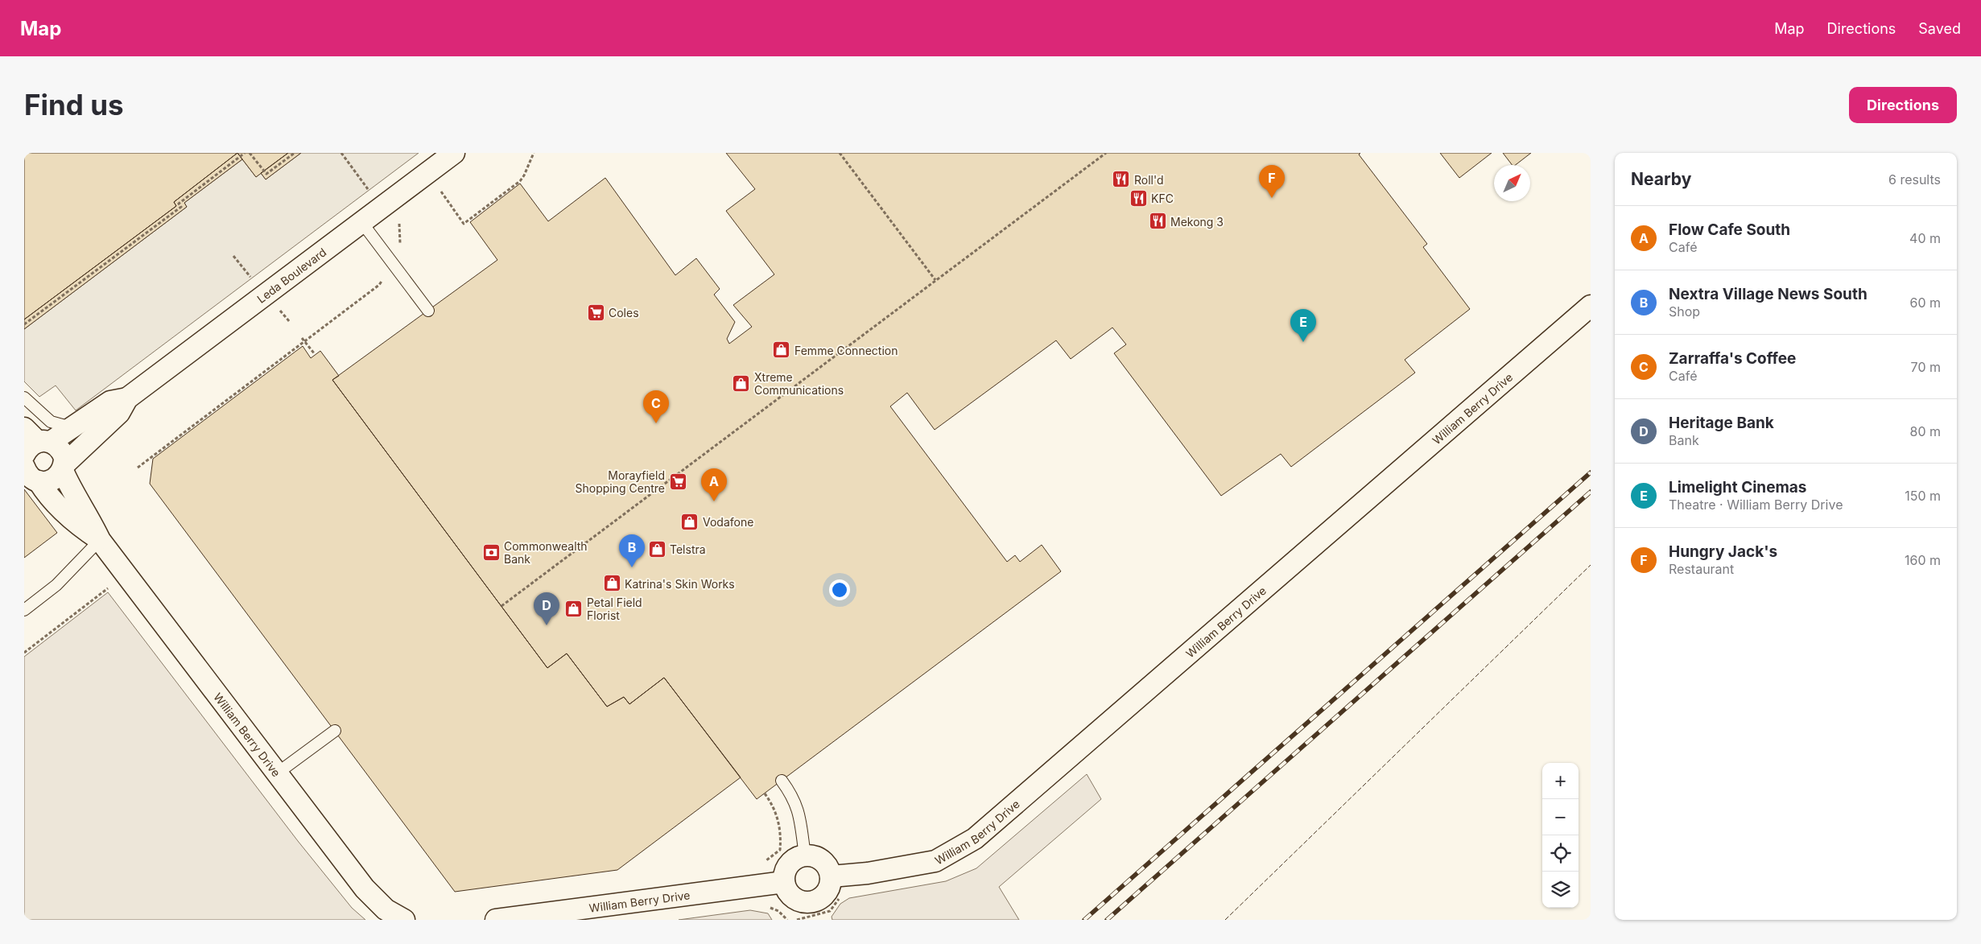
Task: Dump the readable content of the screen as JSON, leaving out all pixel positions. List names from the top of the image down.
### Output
{
  "streets": {
    "street": ["Leda Boulevard", "William Berry Drive"]
  },
  "crossings": [
    ["Leda Boulevard", "William Berry Drive"]
  ],
  "places": {
    "restaurant": ["Roll'd", "KFC", "Mekong 3"],
    "supermarket": ["Coles", "Morayfield Shopping Centre"],
    "shop": [
      "Femme Connection",
      "Xtreme Communications",
      "Vodafone",
      "Telstra",
      "Katrina's Skin Works",
      "Petal Field Florist"
    ],
    "bank": ["Commonwealth Bank"]
  },
  "north": "top right",
  "page": {
    "header": "Map",
    "nav": ["Map", "Directions", "Saved"],
    "buttons": "Directions",
    "title": "Find us",
    "heading": ["Nearby", "6 results"],
    "pins": [
      "F",
      "E",
      "C",
      "A",
      "B",
      "D"
    ],
    "list": [
      {
        "mark": "A",
        "name": "Flow Cafe South",
        "note": "Café",
        "value": "40 m"
      },
      {
        "mark": "B",
        "name": "Nextra Village News South",
        "note": "Shop",
        "value": "60 m"
      },
      {
        "mark": "C",
        "name": "Zarraffa's Coffee",
        "note": "Café",
        "value": "70 m"
      },
      {
        "mark": "D",
        "name": "Heritage Bank",
        "note": "Bank",
        "value": "80 m"
      },
      {
        "mark": "E",
        "name": "Limelight Cinemas",
        "note": "Theatre · William Berry Drive",
        "value": "150 m"
      },
      {
        "mark": "F",
        "name": "Hungry Jack's",
        "note": "Restaurant",
        "value": "160 m"
      }
    ],
    "map_buttons": ["+", "−"]
  }
}
